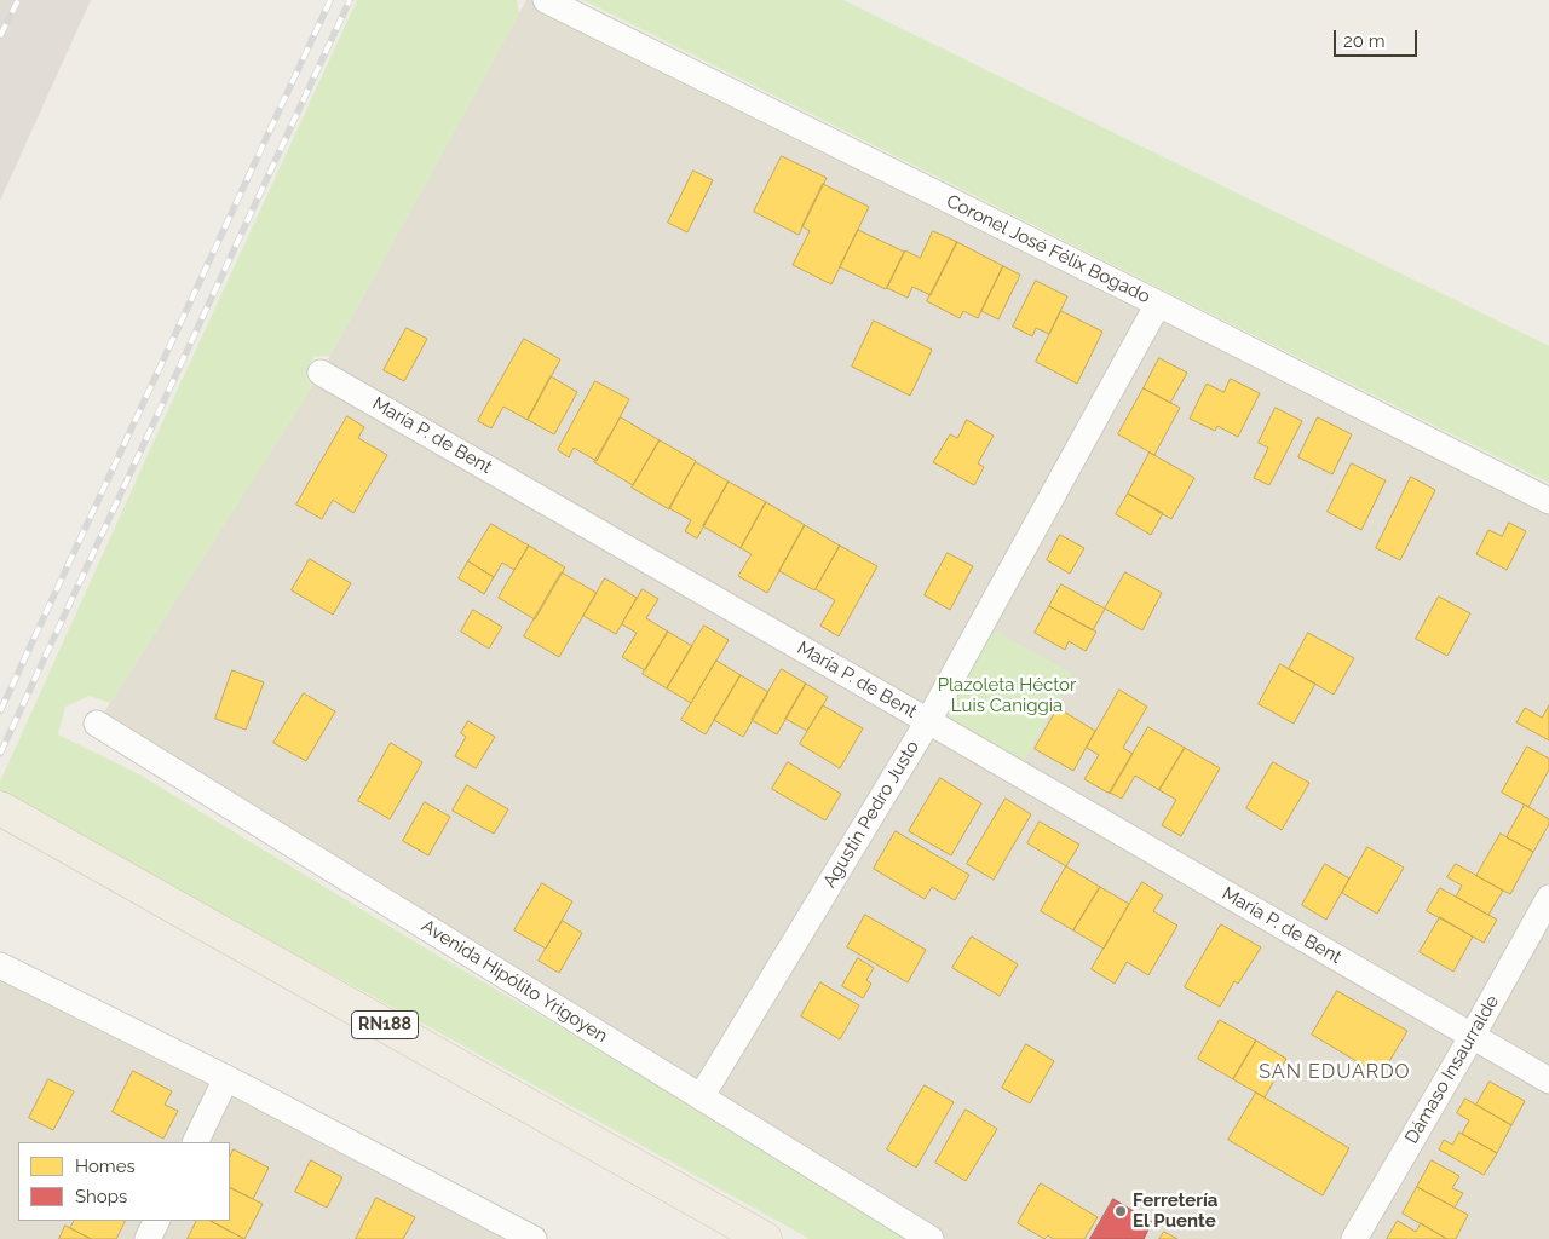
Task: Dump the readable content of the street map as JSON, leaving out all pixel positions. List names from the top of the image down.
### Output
{
  "streets": {
    "main road": ["RN188"],
    "street": [
      "Coronel José Félix Bogado",
      "María P. de Bent",
      "Agustín Pedro Justo",
      "Avenida Hipólito Yrigoyen",
      "Dámaso Insaurralde"
    ]
  },
  "crossings": [
    ["Coronel José Félix Bogado", "Agustín Pedro Justo"],
    ["María P. de Bent", "Agustín Pedro Justo"],
    ["María P. de Bent", "Dámaso Insaurralde"],
    ["Agustín Pedro Justo", "Avenida Hipólito Yrigoyen"]
  ],
  "districts": ["SAN EDUARDO"],
  "parks": ["Plazoleta Héctor Luis Caniggia"],
  "places": ["Ferretería El Puente"],
  "legend": ["Homes", "Shops"],
  "scale_bar": "20 m"
}
